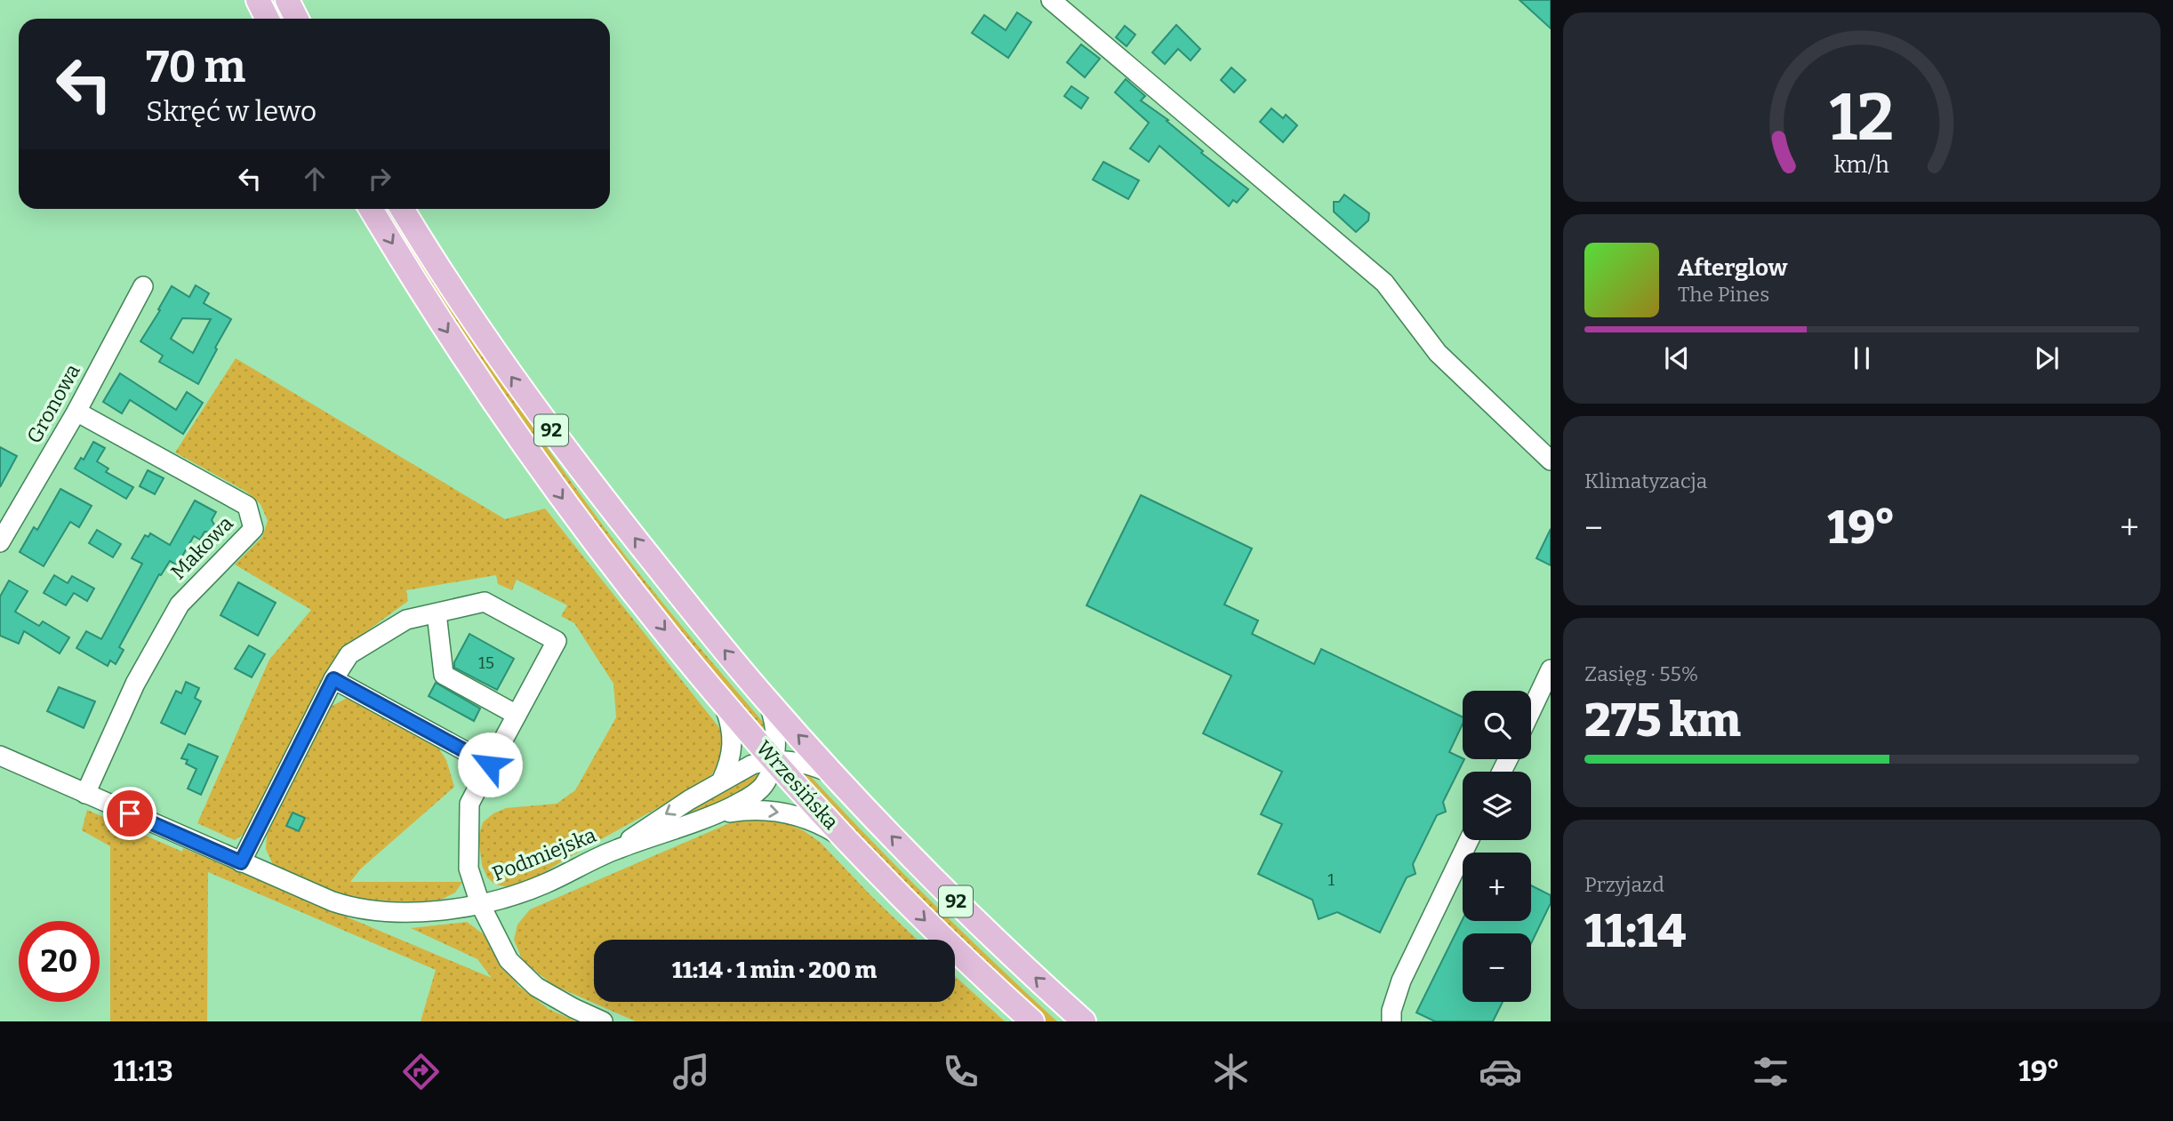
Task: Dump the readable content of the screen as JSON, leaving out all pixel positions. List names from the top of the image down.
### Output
{
  "streets": {
    "main road": ["92", "Wrzesińska"],
    "street": ["Gronowa", "Makowa", "Podmiejska"]
  },
  "crossings": [
    ["Gronowa", "Makowa"],
    ["Makowa", "Podmiejska"],
    ["Wrzesińska", "Podmiejska"]
  ],
  "house_numbers": ["15", "1"],
  "page": {
    "turn": ["70 m", "Skręć w lewo"],
    "song": ["Afterglow", "The Pines"],
    "tile": [
      "Klimatyzacja",
      ["Zasięg · 55%", "275 km"],
      ["Przyjazd", "11:14"]
    ],
    "heat": ["−", "19°", "+"],
    "map_buttons": ["+", "−"],
    "limit": "20",
    "trip": "11:14 · 1 min · 200 m",
    "tabs": ["11:13", "19°"],
    "gauge": ["12", "km/h"]
  }
}
